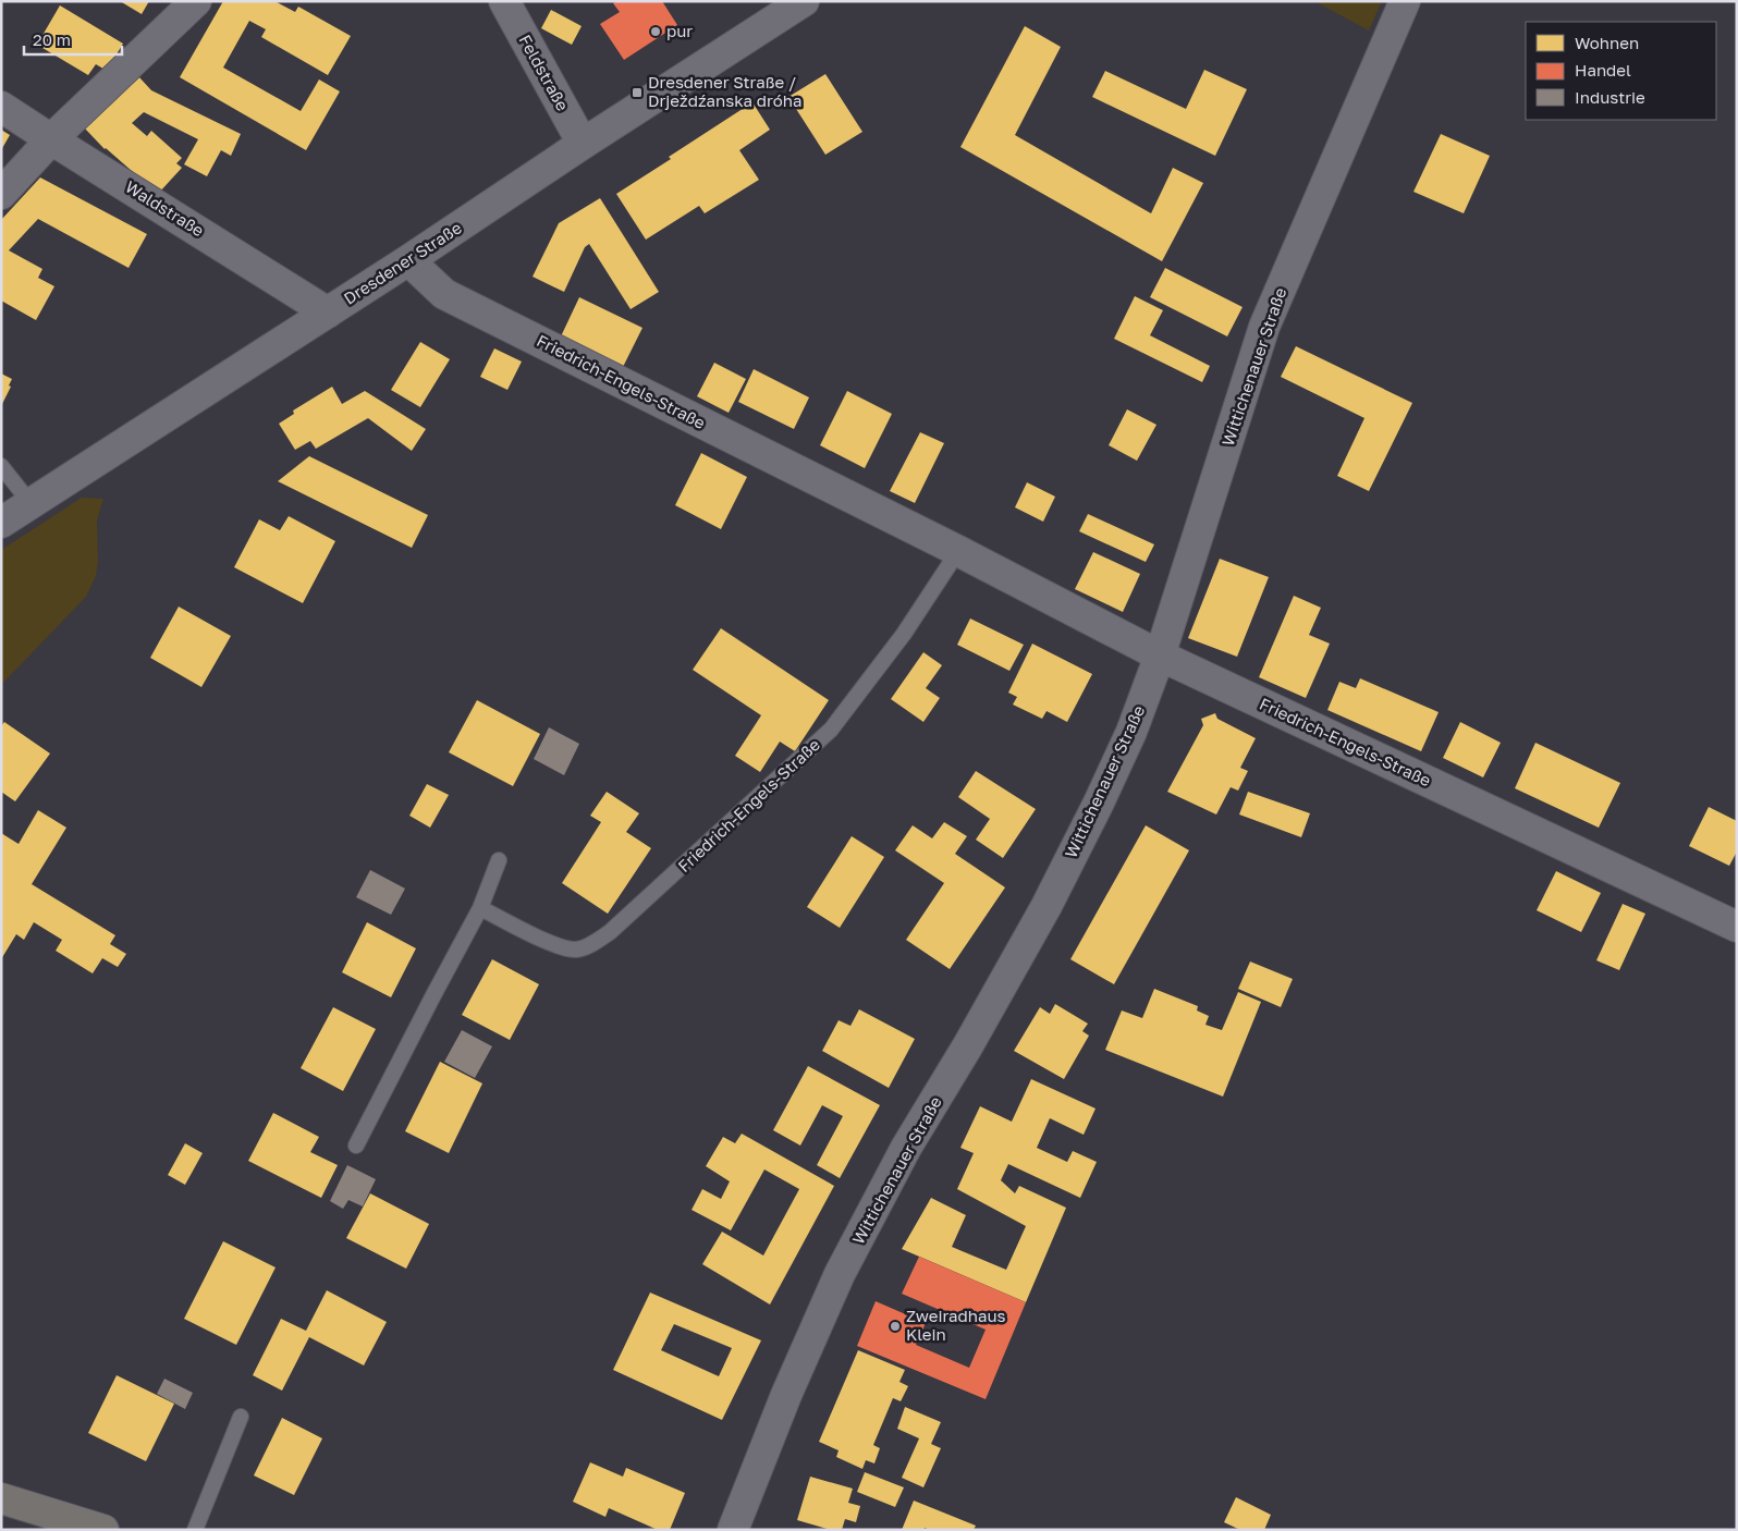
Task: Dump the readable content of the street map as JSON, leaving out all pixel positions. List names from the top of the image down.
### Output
{
  "streets": {
    "street": [
      "Feldstraße",
      "Waldstraße",
      "Dresdener Straße",
      "Wittichenauer Straße",
      "Friedrich-Engels-Straße"
    ]
  },
  "crossings": [
    ["Feldstraße", "Dresdener Straße"],
    ["Waldstraße", "Dresdener Straße"],
    ["Dresdener Straße", "Friedrich-Engels-Straße"],
    ["Wittichenauer Straße", "Friedrich-Engels-Straße"]
  ],
  "places": {
    "other": ["pur", "Zweiradhaus Klein"],
    "transit": ["Dresdener Straße / Drježdźanska dróha"]
  },
  "legend": ["Wohnen", "Handel", "Industrie"],
  "scale_bar": "20 m"
}
